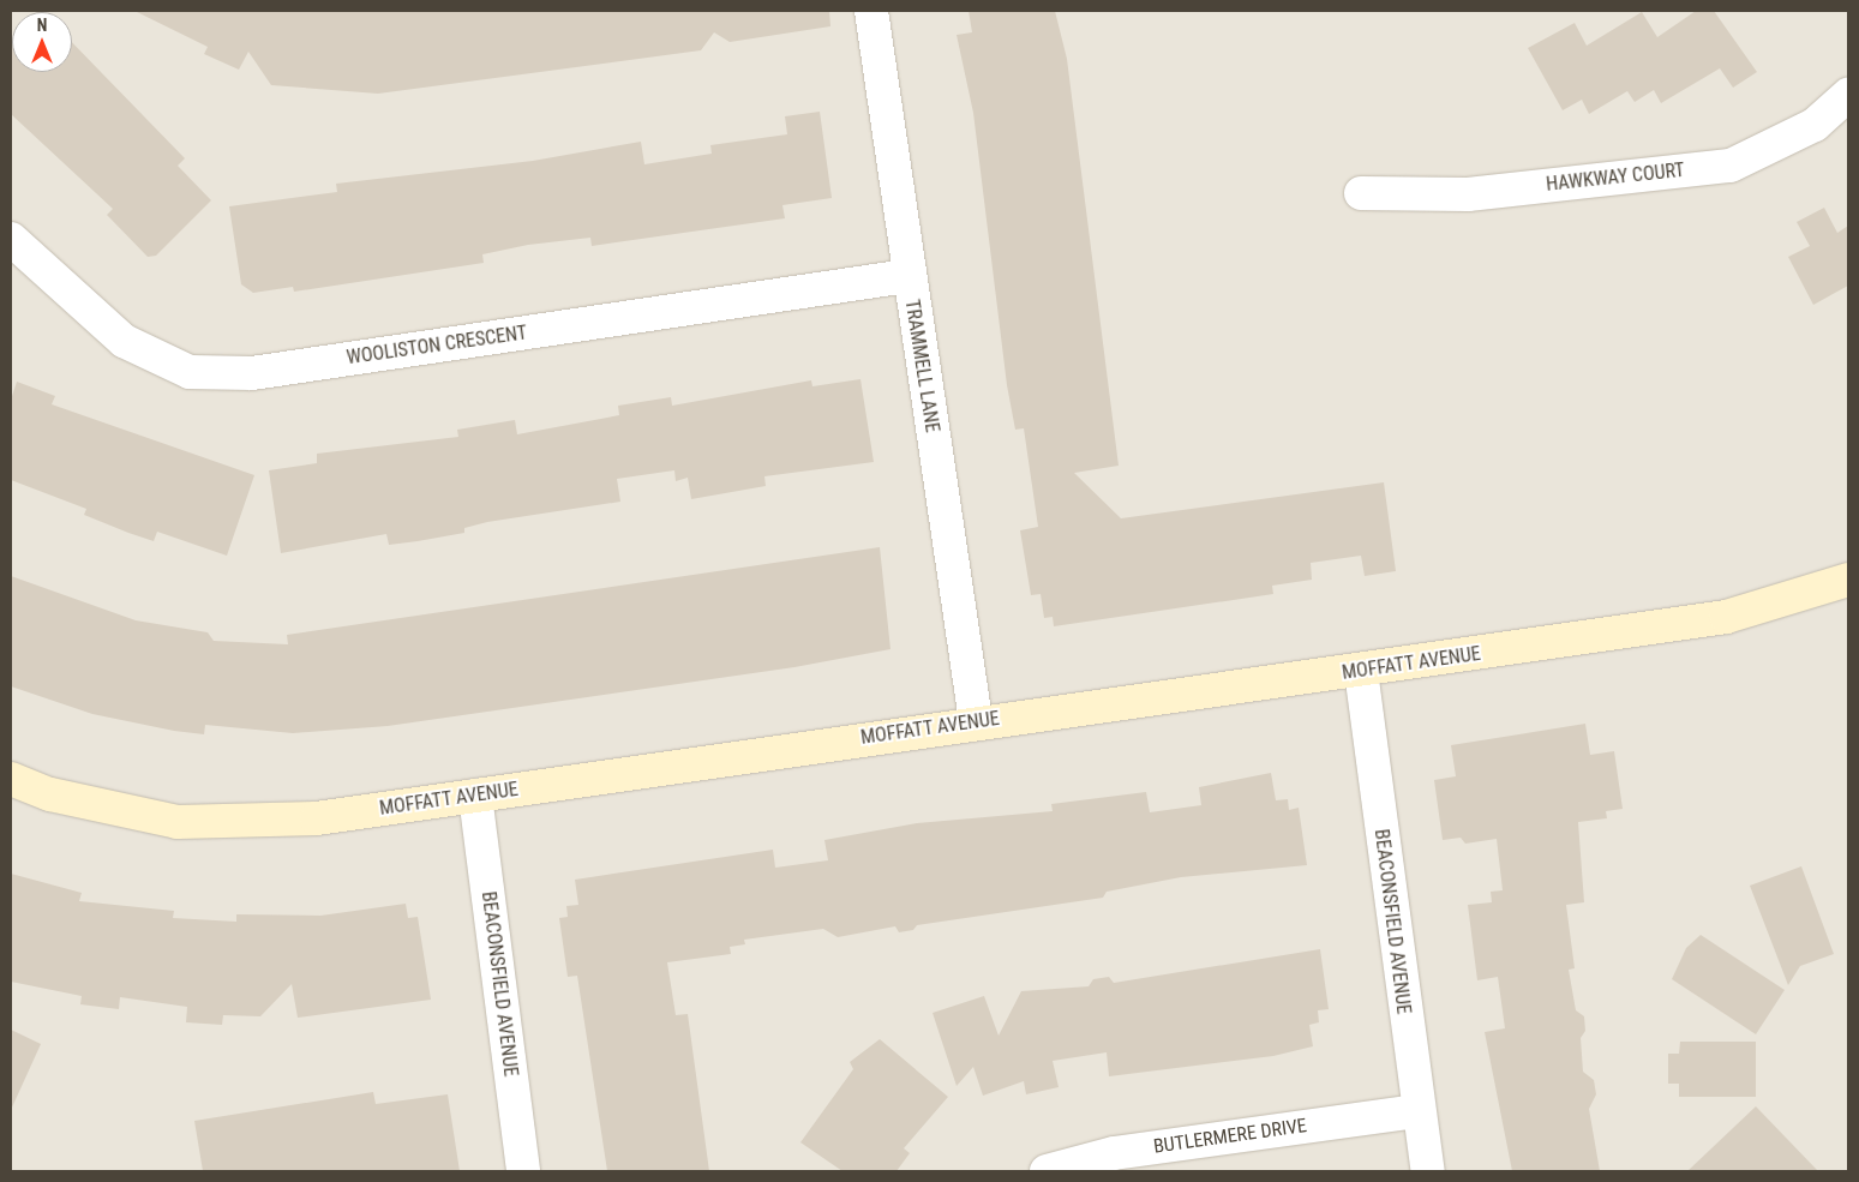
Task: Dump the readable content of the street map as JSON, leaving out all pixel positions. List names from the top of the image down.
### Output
{
  "streets": {
    "street": [
      "HAWKWAY COURT",
      "WOOLISTON CRESCENT",
      "TRAMMELL LANE",
      "MOFFATT AVENUE",
      "BEACONSFIELD AVENUE",
      "BUTLERMERE DRIVE"
    ]
  },
  "crossings": [
    ["WOOLISTON CRESCENT", "TRAMMELL LANE"],
    ["TRAMMELL LANE", "MOFFATT AVENUE"],
    ["MOFFATT AVENUE", "BEACONSFIELD AVENUE"],
    ["BEACONSFIELD AVENUE", "BUTLERMERE DRIVE"]
  ],
  "north": "top"
}
